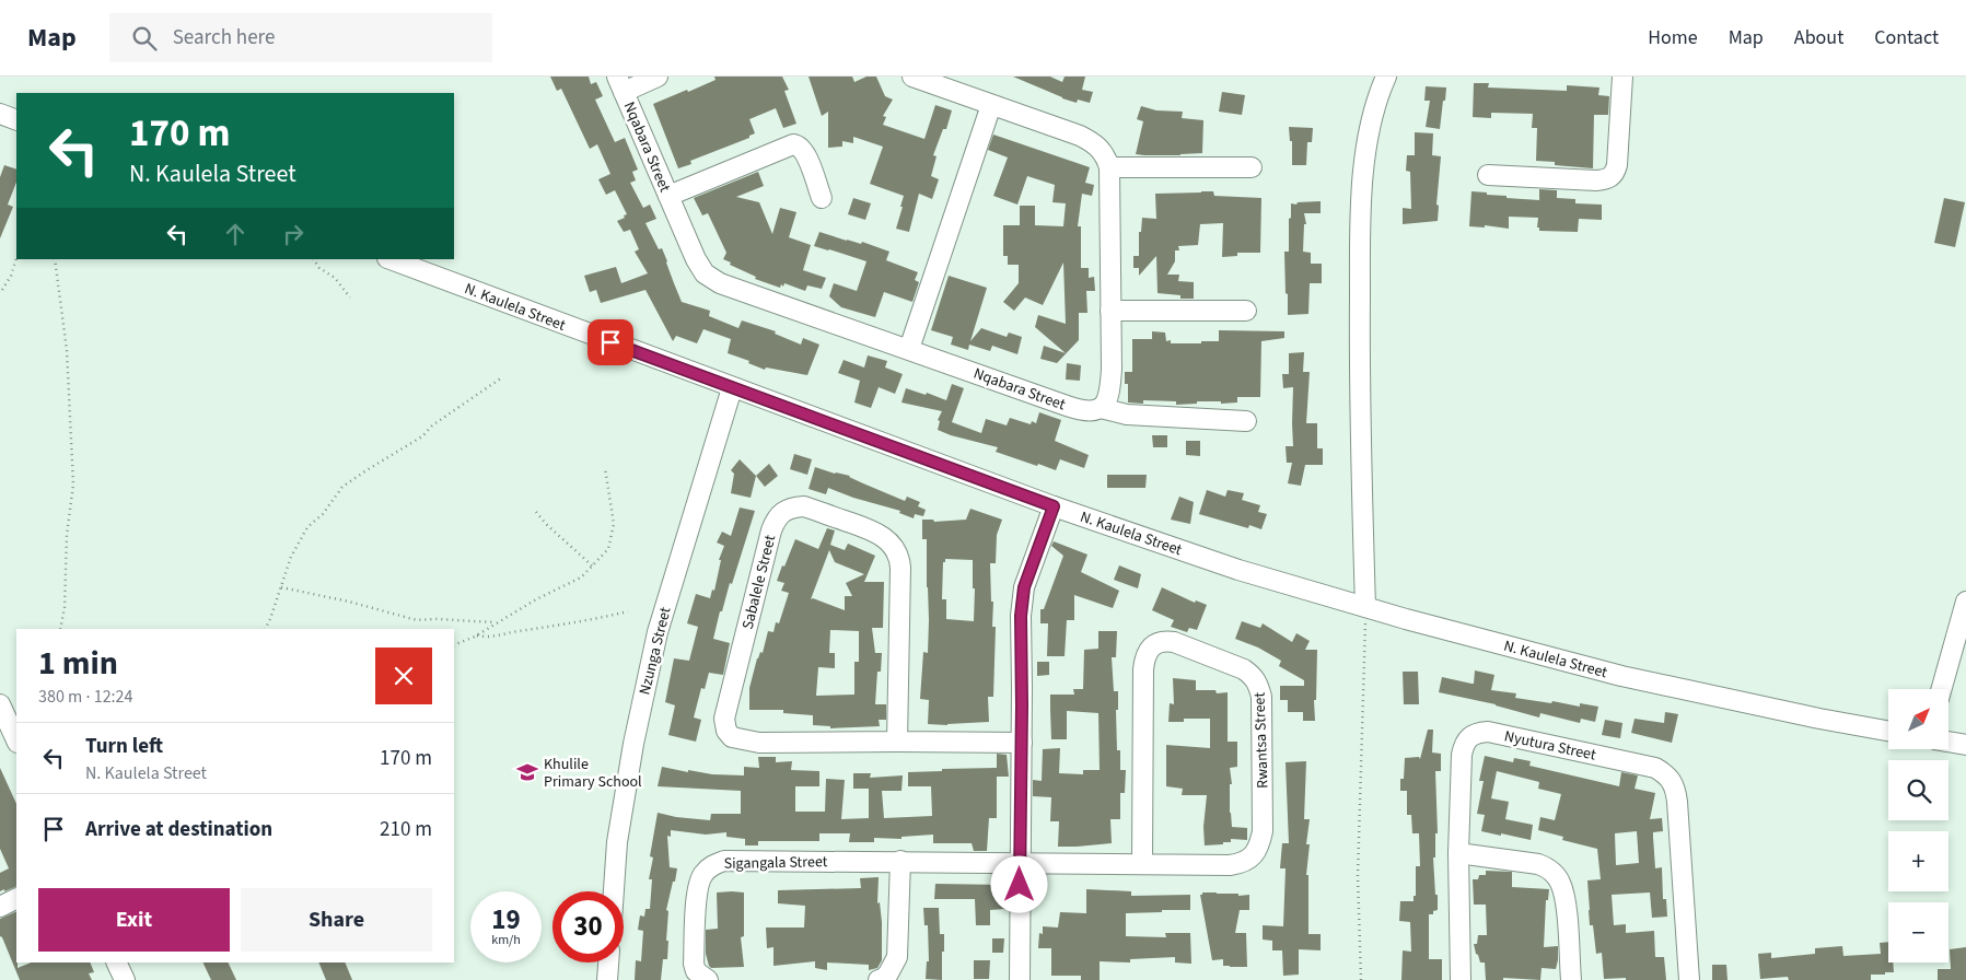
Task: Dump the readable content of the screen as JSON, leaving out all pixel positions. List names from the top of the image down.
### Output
{
  "streets": {
    "street": [
      "Nqabara Street",
      "N. Kaulela Street",
      "Sabalele Street",
      "Nzunga Street",
      "Rwantsa Street",
      "Nyutura Street",
      "Sigangala Street"
    ]
  },
  "crossings": [
    ["N. Kaulela Street", "Nzunga Street"],
    ["Rwantsa Street", "Sigangala Street"]
  ],
  "places": {
    "school or university": ["Khulile Primary School"]
  },
  "north": "top right",
  "page": {
    "header": "Map",
    "search": "Search here",
    "nav": [
      "Home",
      "Map",
      "About",
      "Contact"
    ],
    "turn": ["170 m", "N. Kaulela Street"],
    "heading": ["1 min", "380 m · 12:24"],
    "map_buttons": ["+", "−"],
    "list": [
      {
        "name": "Turn left",
        "note": "N. Kaulela Street",
        "value": "170 m"
      },
      {
        "name": "Arrive at destination",
        "value": "210 m"
      }
    ],
    "buttons": ["Exit", "Share"],
    "speed": "19 km/h",
    "limit": "30"
  }
}
